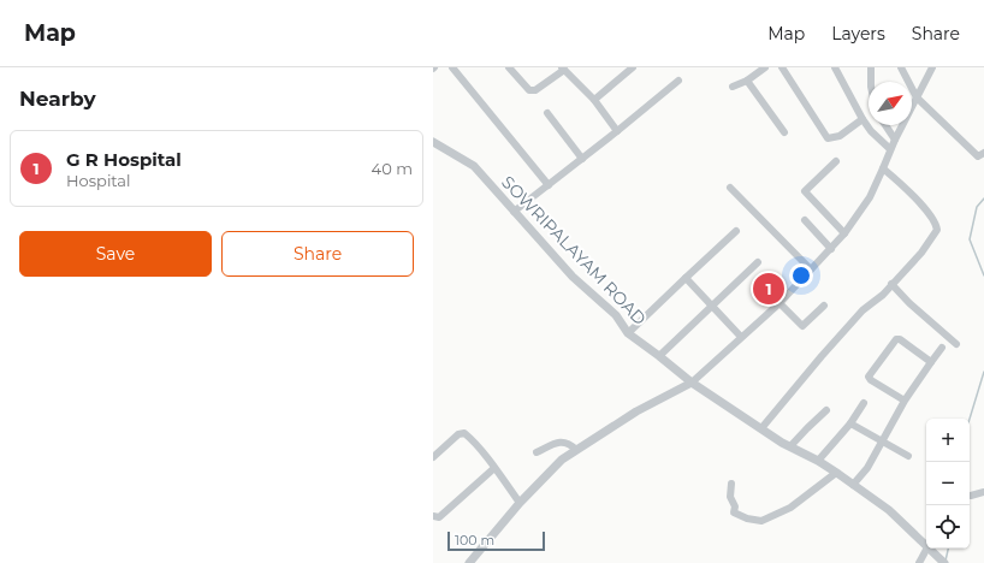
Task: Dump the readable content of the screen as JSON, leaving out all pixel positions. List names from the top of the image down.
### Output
{
  "streets": {
    "street": ["SOWRIPALAYAM ROAD"]
  },
  "scale_bar": "100 m",
  "north": "top right",
  "page": {
    "header": "Map",
    "nav": ["Map", "Layers", "Share"],
    "heading": "Nearby",
    "list": [
      {
        "mark": "1",
        "name": "G R Hospital",
        "note": "Hospital",
        "value": "40 m"
      }
    ],
    "buttons": ["Save", "Share"],
    "pins": "1",
    "map_buttons": ["+", "−"],
    "scale": "100 m"
  }
}
